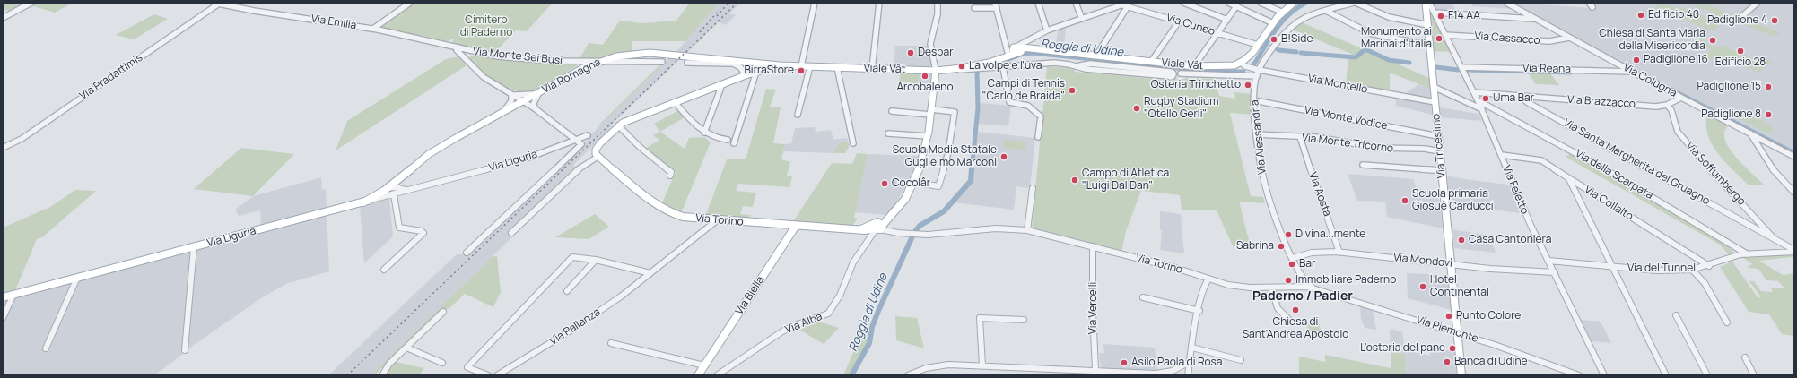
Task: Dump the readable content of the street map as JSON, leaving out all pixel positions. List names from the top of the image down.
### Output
{
  "streets": {
    "main road": [
      "Viale Vât",
      "Via Romagna",
      "Via Tricesimo",
      "Via Liguria",
      "Via Torino",
      "Via Biella",
      "Via Alba"
    ],
    "street": [
      "Via Emilia",
      "Via Cuneo",
      "Via Cassacco",
      "Via Monte Sei Busi",
      "Via Reana",
      "Via Pradattimis",
      "Via Colugna",
      "Via Montello",
      "Via Brazzacco",
      "Via Monte Vodice",
      "Via Alessandria",
      "Via Monte Tricorno",
      "Via Santa Margherita del Gruagno",
      "Via Soffumbergo",
      "Via della Scarpata",
      "Via Feletto",
      "Via Aosta",
      "Via Collalto",
      "Via Mondovì",
      "Via del Tunnel",
      "Via Vercelli",
      "Via Pallanza",
      "Via Piemonte"
    ]
  },
  "crossings": [
    ["Via Emilia", "Via Monte Sei Busi"],
    ["Via Emilia", "Via Romagna"],
    ["Via Emilia", "Via Pradattimis"],
    ["Via Emilia", "Via Liguria"],
    ["Via Cassacco", "Via Colugna"],
    ["Via Cassacco", "Via Feletto"],
    ["Via Monte Sei Busi", "Via Romagna"],
    ["Viale Vât", "Via Romagna"],
    ["Viale Vât", "Via Montello"],
    ["Viale Vât", "Via Alba"],
    ["Via Reana", "Via Colugna"],
    ["Via Reana", "Via Feletto"],
    ["Via Romagna", "Via Liguria"],
    ["Via Colugna", "Via Brazzacco"],
    ["Via Montello", "Via Alessandria"],
    ["Via Montello", "Via Tricesimo"],
    ["Via Brazzacco", "Via Santa Margherita del Gruagno"],
    ["Via Brazzacco", "Via Soffumbergo"],
    ["Via Monte Vodice", "Via Alessandria"],
    ["Via Monte Vodice", "Via Tricesimo"],
    ["Via Alessandria", "Via Monte Tricorno"],
    ["Via Alessandria", "Via Torino"],
    ["Via Alessandria", "Via Mondovì"],
    ["Via Alessandria", "Via Piemonte"],
    ["Via Monte Tricorno", "Via Tricesimo"],
    ["Via Monte Tricorno", "Via Aosta"],
    ["Via Tricesimo", "Via Mondovì"],
    ["Via Tricesimo", "Via Piemonte"],
    ["Via Santa Margherita del Gruagno", "Via Soffumbergo"],
    ["Via Santa Margherita del Gruagno", "Via del Tunnel"],
    ["Via della Scarpata", "Via Feletto"],
    ["Via della Scarpata", "Via del Tunnel"],
    ["Via Feletto", "Via Collalto"],
    ["Via Feletto", "Via Mondovì"],
    ["Via Feletto", "Via del Tunnel"],
    ["Via Aosta", "Via Mondovì"],
    ["Via Collalto", "Via del Tunnel"],
    ["Via Torino", "Via Biella"],
    ["Via Torino", "Via Vercelli"],
    ["Via Torino", "Via Alba"],
    ["Via Torino", "Via Pallanza"],
    ["Via Torino", "Via Piemonte"]
  ],
  "districts": ["Paderno / Padier"],
  "water": ["Roggia di Udine"],
  "parks": ["Cimitero di Paderno"],
  "places": [
    "Edificio 40",
    "F14 AA",
    "Padiglione 4",
    "Monumento ai Marinai d'Italia",
    "B!Side",
    "Chiesa di Santa Maria della Misericordia",
    "Edificio 28",
    "Despar",
    "Padiglione 16",
    "La volpe e l'uva",
    "BirraStore",
    "Arcobaleno",
    "Osteria Trinchetto",
    "Padiglione 15",
    "Campi di Tennis \"Carlo de Braida\"",
    "Uma Bar",
    "Rugby Stadium \"Otello Gerli\"",
    "Padiglione 8",
    "Scuola Media Statale Guglielmo Marconi",
    "Campo di Atletica \"Luigi Dal Dan\"",
    "Cocolâr",
    "Scuola primaria Giosuè Carducci",
    "Divina...mente",
    "Casa Cantoniera",
    "Sabrina",
    "Bar",
    "Immobiliare Paderno",
    "Hotel Continental",
    "Chiesa di Sant'Andrea Apostolo",
    "Punto Colore",
    "L'osteria del pane",
    "Banca di Udine",
    "Asilo Paola di Rosa"
  ]
}
